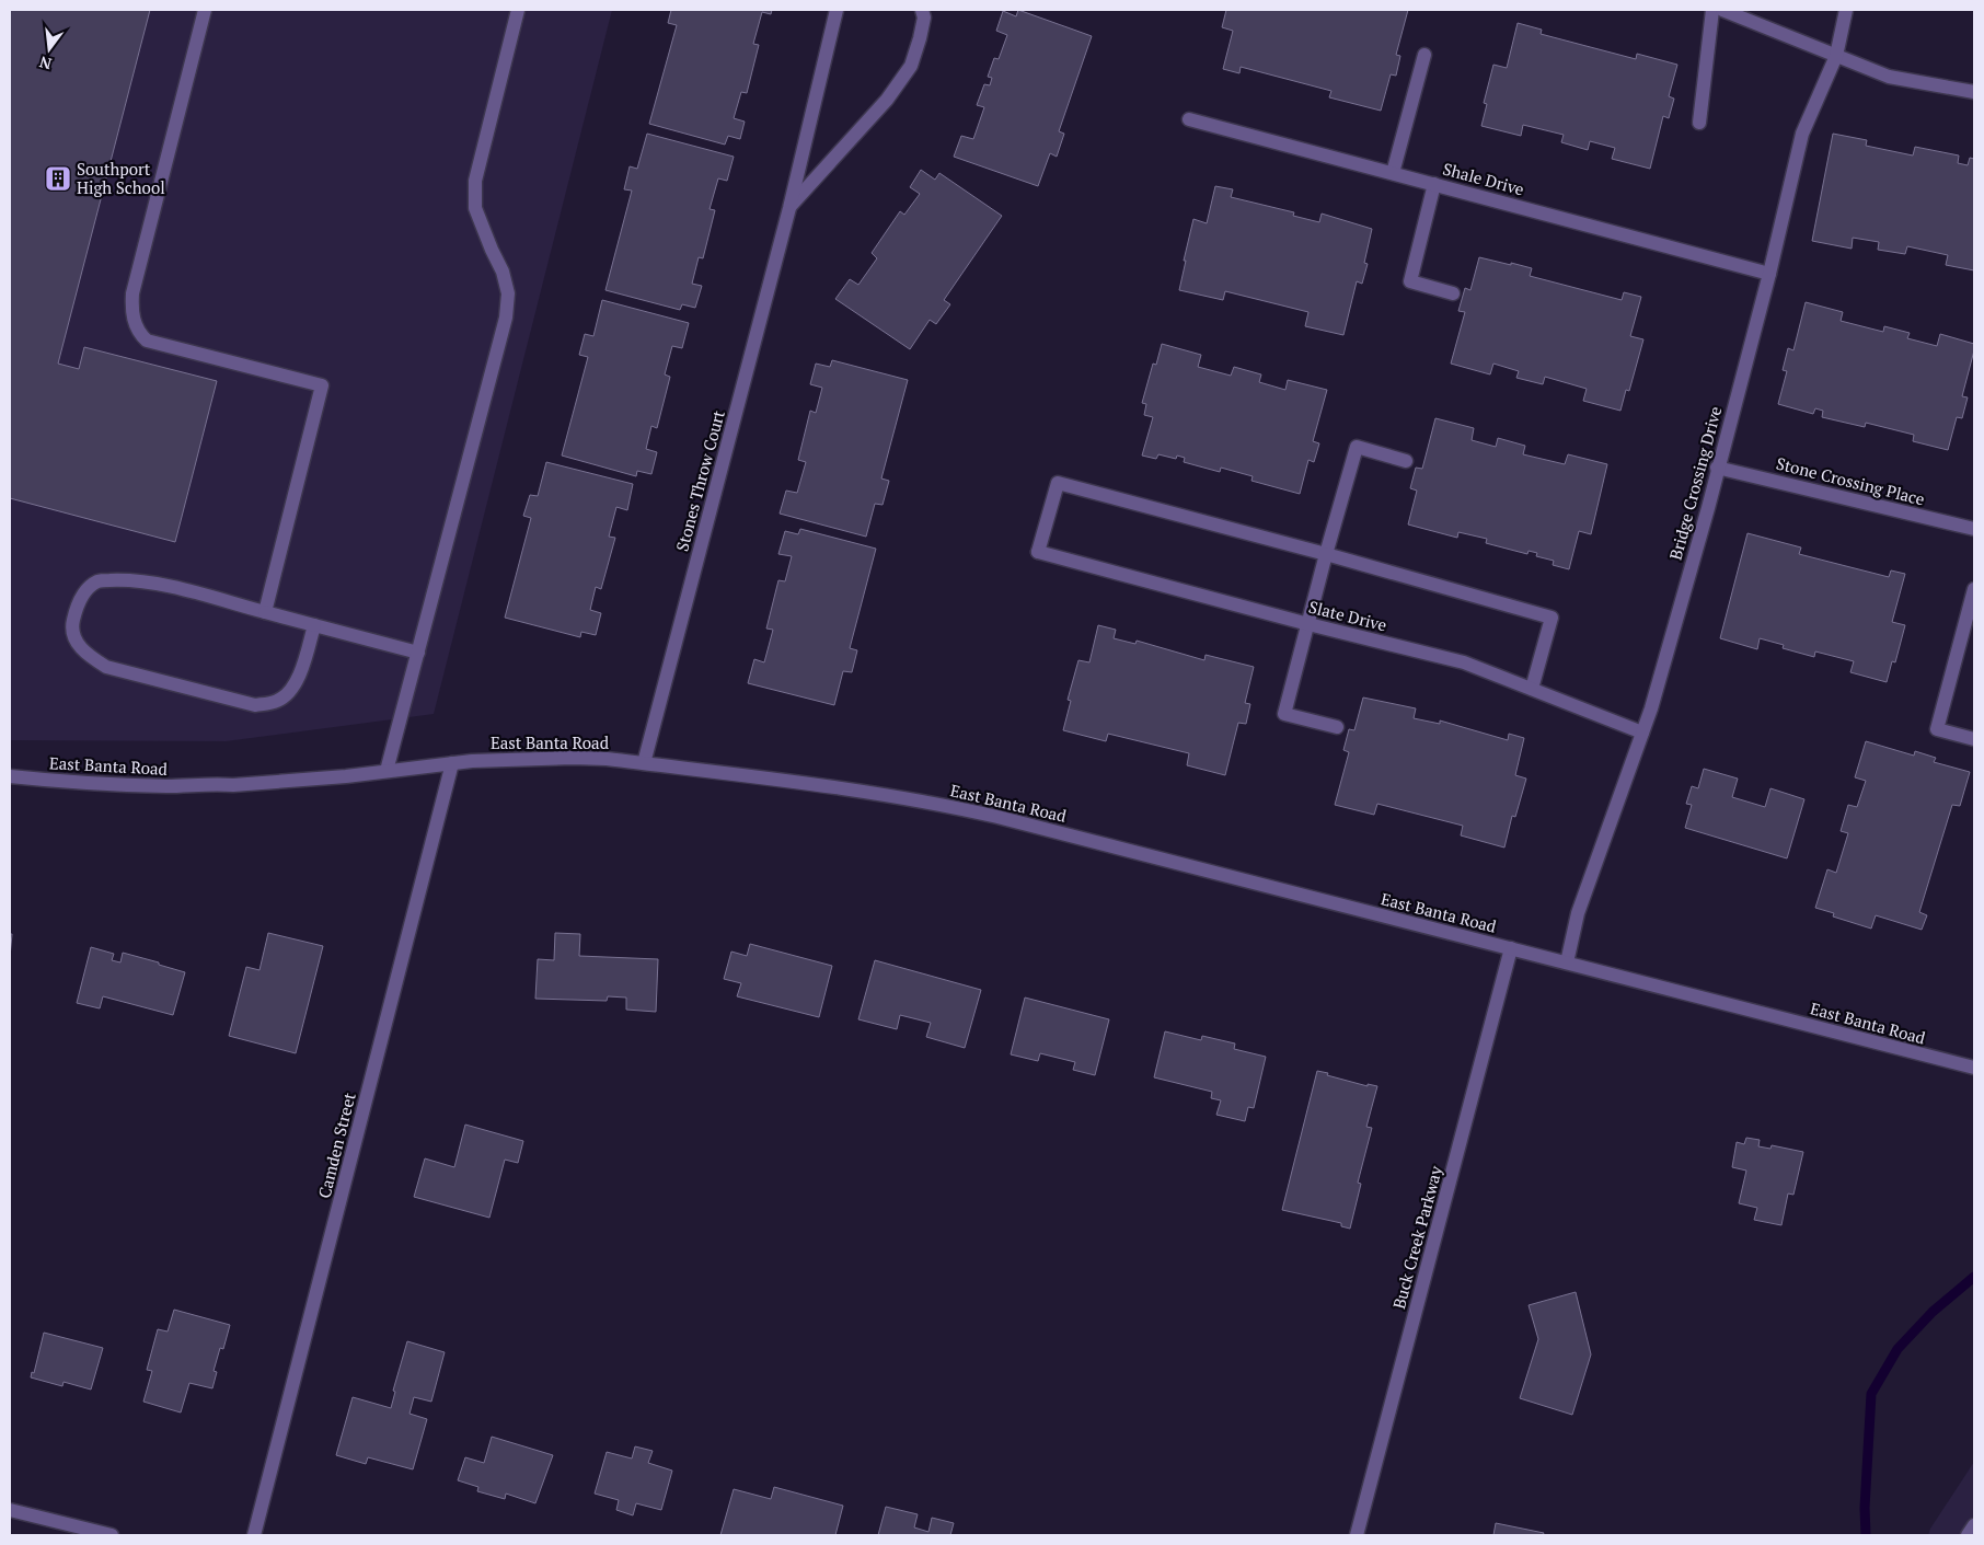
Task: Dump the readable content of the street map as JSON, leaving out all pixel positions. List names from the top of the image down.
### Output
{
  "streets": {
    "street": [
      "Shale Drive",
      "Stones Throw Court",
      "Stone Crossing Place",
      "Bridge Crossing Drive",
      "Slate Drive",
      "East Banta Road",
      "Camden Street",
      "Buck Creek Parkway"
    ]
  },
  "crossings": [
    ["Shale Drive", "Bridge Crossing Drive"],
    ["Stones Throw Court", "East Banta Road"],
    ["Stone Crossing Place", "Bridge Crossing Drive"],
    ["Bridge Crossing Drive", "Slate Drive"],
    ["Bridge Crossing Drive", "East Banta Road"],
    ["East Banta Road", "Camden Street"],
    ["East Banta Road", "Buck Creek Parkway"]
  ],
  "places": {
    "building": ["Southport High School"]
  },
  "north": "bottom"
}
